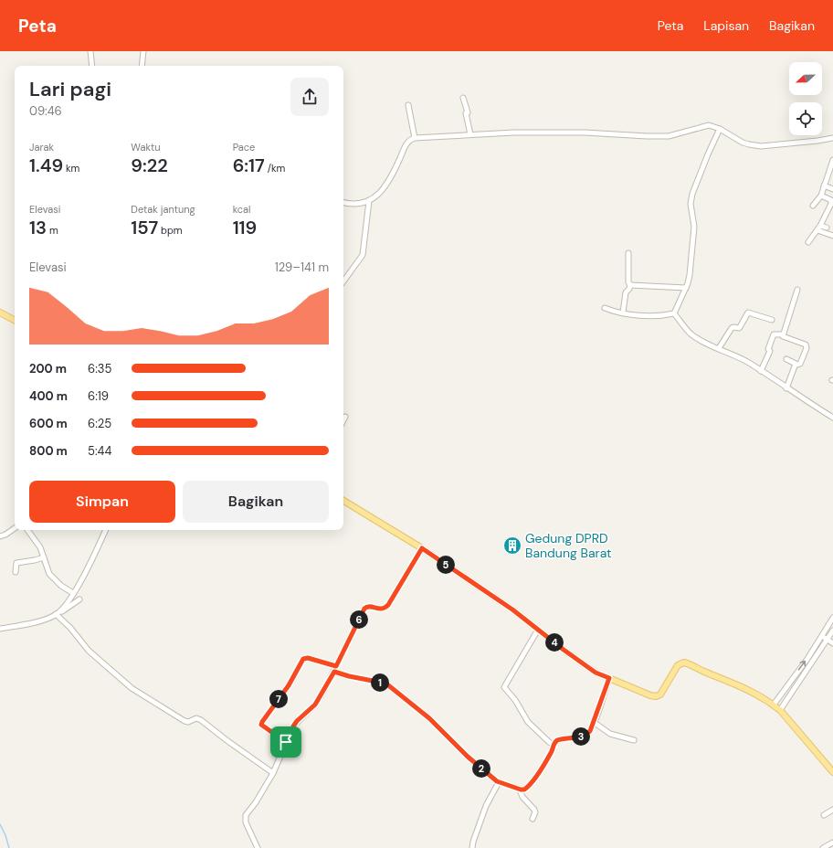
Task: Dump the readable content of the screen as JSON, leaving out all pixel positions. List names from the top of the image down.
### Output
{
  "places": {
    "building": ["Gedung DPRD Bandung Barat"]
  },
  "north": "left",
  "page": {
    "header": "Peta",
    "nav": ["Peta", "Lapisan", "Bagikan"],
    "heading": ["Lari pagi", "09:46"],
    "stats": [
      ["Jarak", "1.49 km"],
      ["Waktu", "9:22"],
      ["Pace", "6:17 /km"],
      ["Elevasi", "13 m"],
      ["Detak jantung", "157 bpm"],
      ["kcal", "119"]
    ],
    "chart": ["Elevasi", "129–141 m"],
    "list": [
      {
        "name": "200 m",
        "note": "6:35"
      },
      {
        "name": "400 m",
        "note": "6:19"
      },
      {
        "name": "600 m",
        "note": "6:25"
      },
      {
        "name": "800 m",
        "note": "5:44"
      }
    ],
    "buttons": ["Simpan", "Bagikan"],
    "pins": [
      "5",
      "6",
      "4",
      "1",
      "7",
      "3",
      "2"
    ]
  }
}
